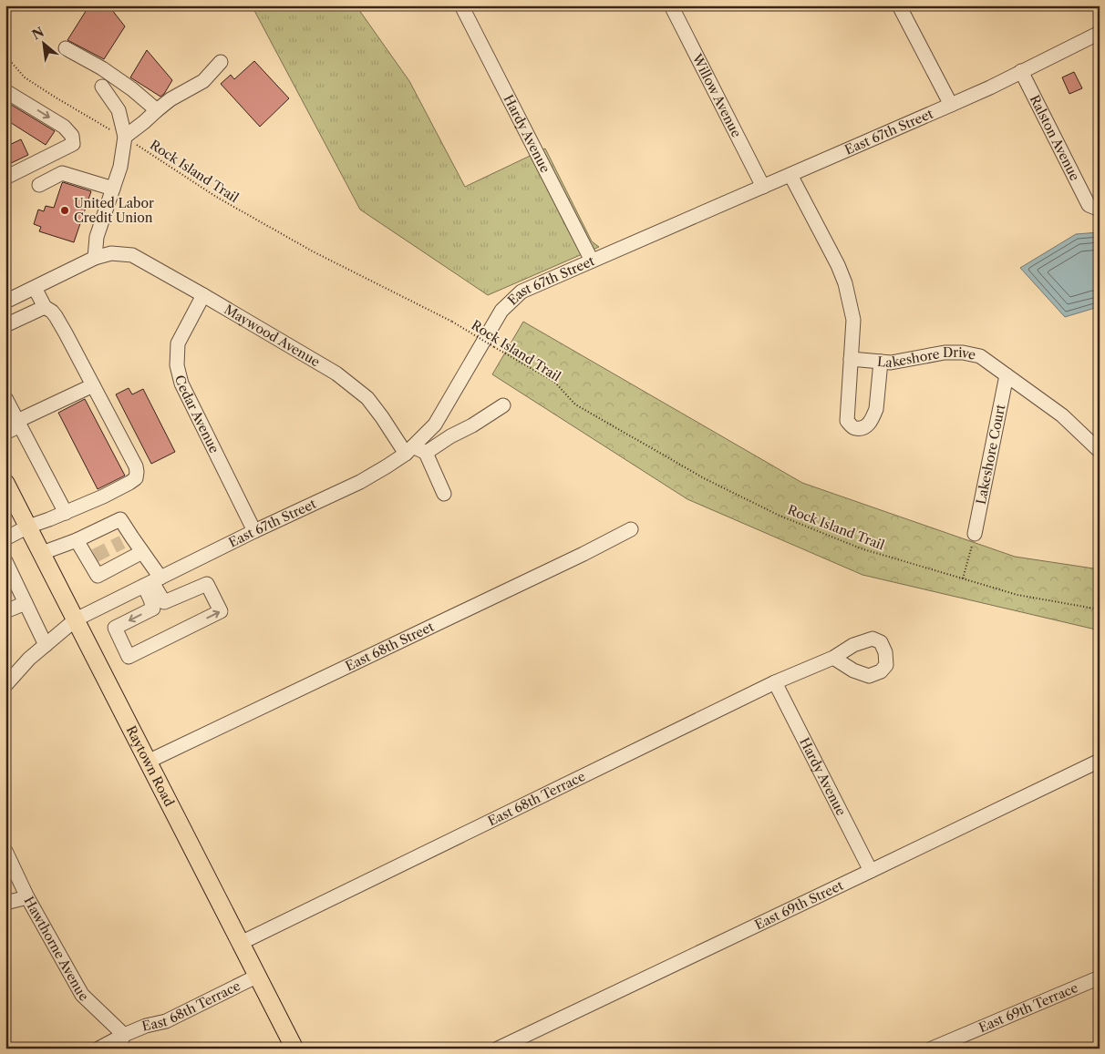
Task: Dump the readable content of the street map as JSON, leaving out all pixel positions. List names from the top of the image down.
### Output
{
  "streets": {
    "main road": ["Raytown Road"],
    "street": [
      "Willow Avenue",
      "East 67th Street",
      "Hardy Avenue",
      "Ralston Avenue",
      "Maywood Avenue",
      "Lakeshore Drive",
      "Cedar Avenue",
      "Lakeshore Court",
      "East 68th Street",
      "East 68th Terrace",
      "East 69th Street",
      "Hawthorne Avenue",
      "East 69th Terrace"
    ],
    "path": ["Rock Island Trail"]
  },
  "crossings": [
    ["Willow Avenue", "East 67th Street"],
    ["East 67th Street", "Hardy Avenue"],
    ["East 67th Street", "Ralston Avenue"],
    ["East 67th Street", "Maywood Avenue"],
    ["East 67th Street", "Lakeshore Drive"],
    ["East 67th Street", "Cedar Avenue"],
    ["East 67th Street", "Raytown Road"],
    ["Hardy Avenue", "East 68th Terrace"],
    ["Hardy Avenue", "East 69th Street"],
    ["Maywood Avenue", "Cedar Avenue"],
    ["Lakeshore Drive", "Lakeshore Court"],
    ["East 68th Street", "Raytown Road"],
    ["Raytown Road", "East 68th Terrace"],
    ["East 68th Terrace", "Hawthorne Avenue"]
  ],
  "places": ["United Labor Credit Union"],
  "north": "top left"
}
